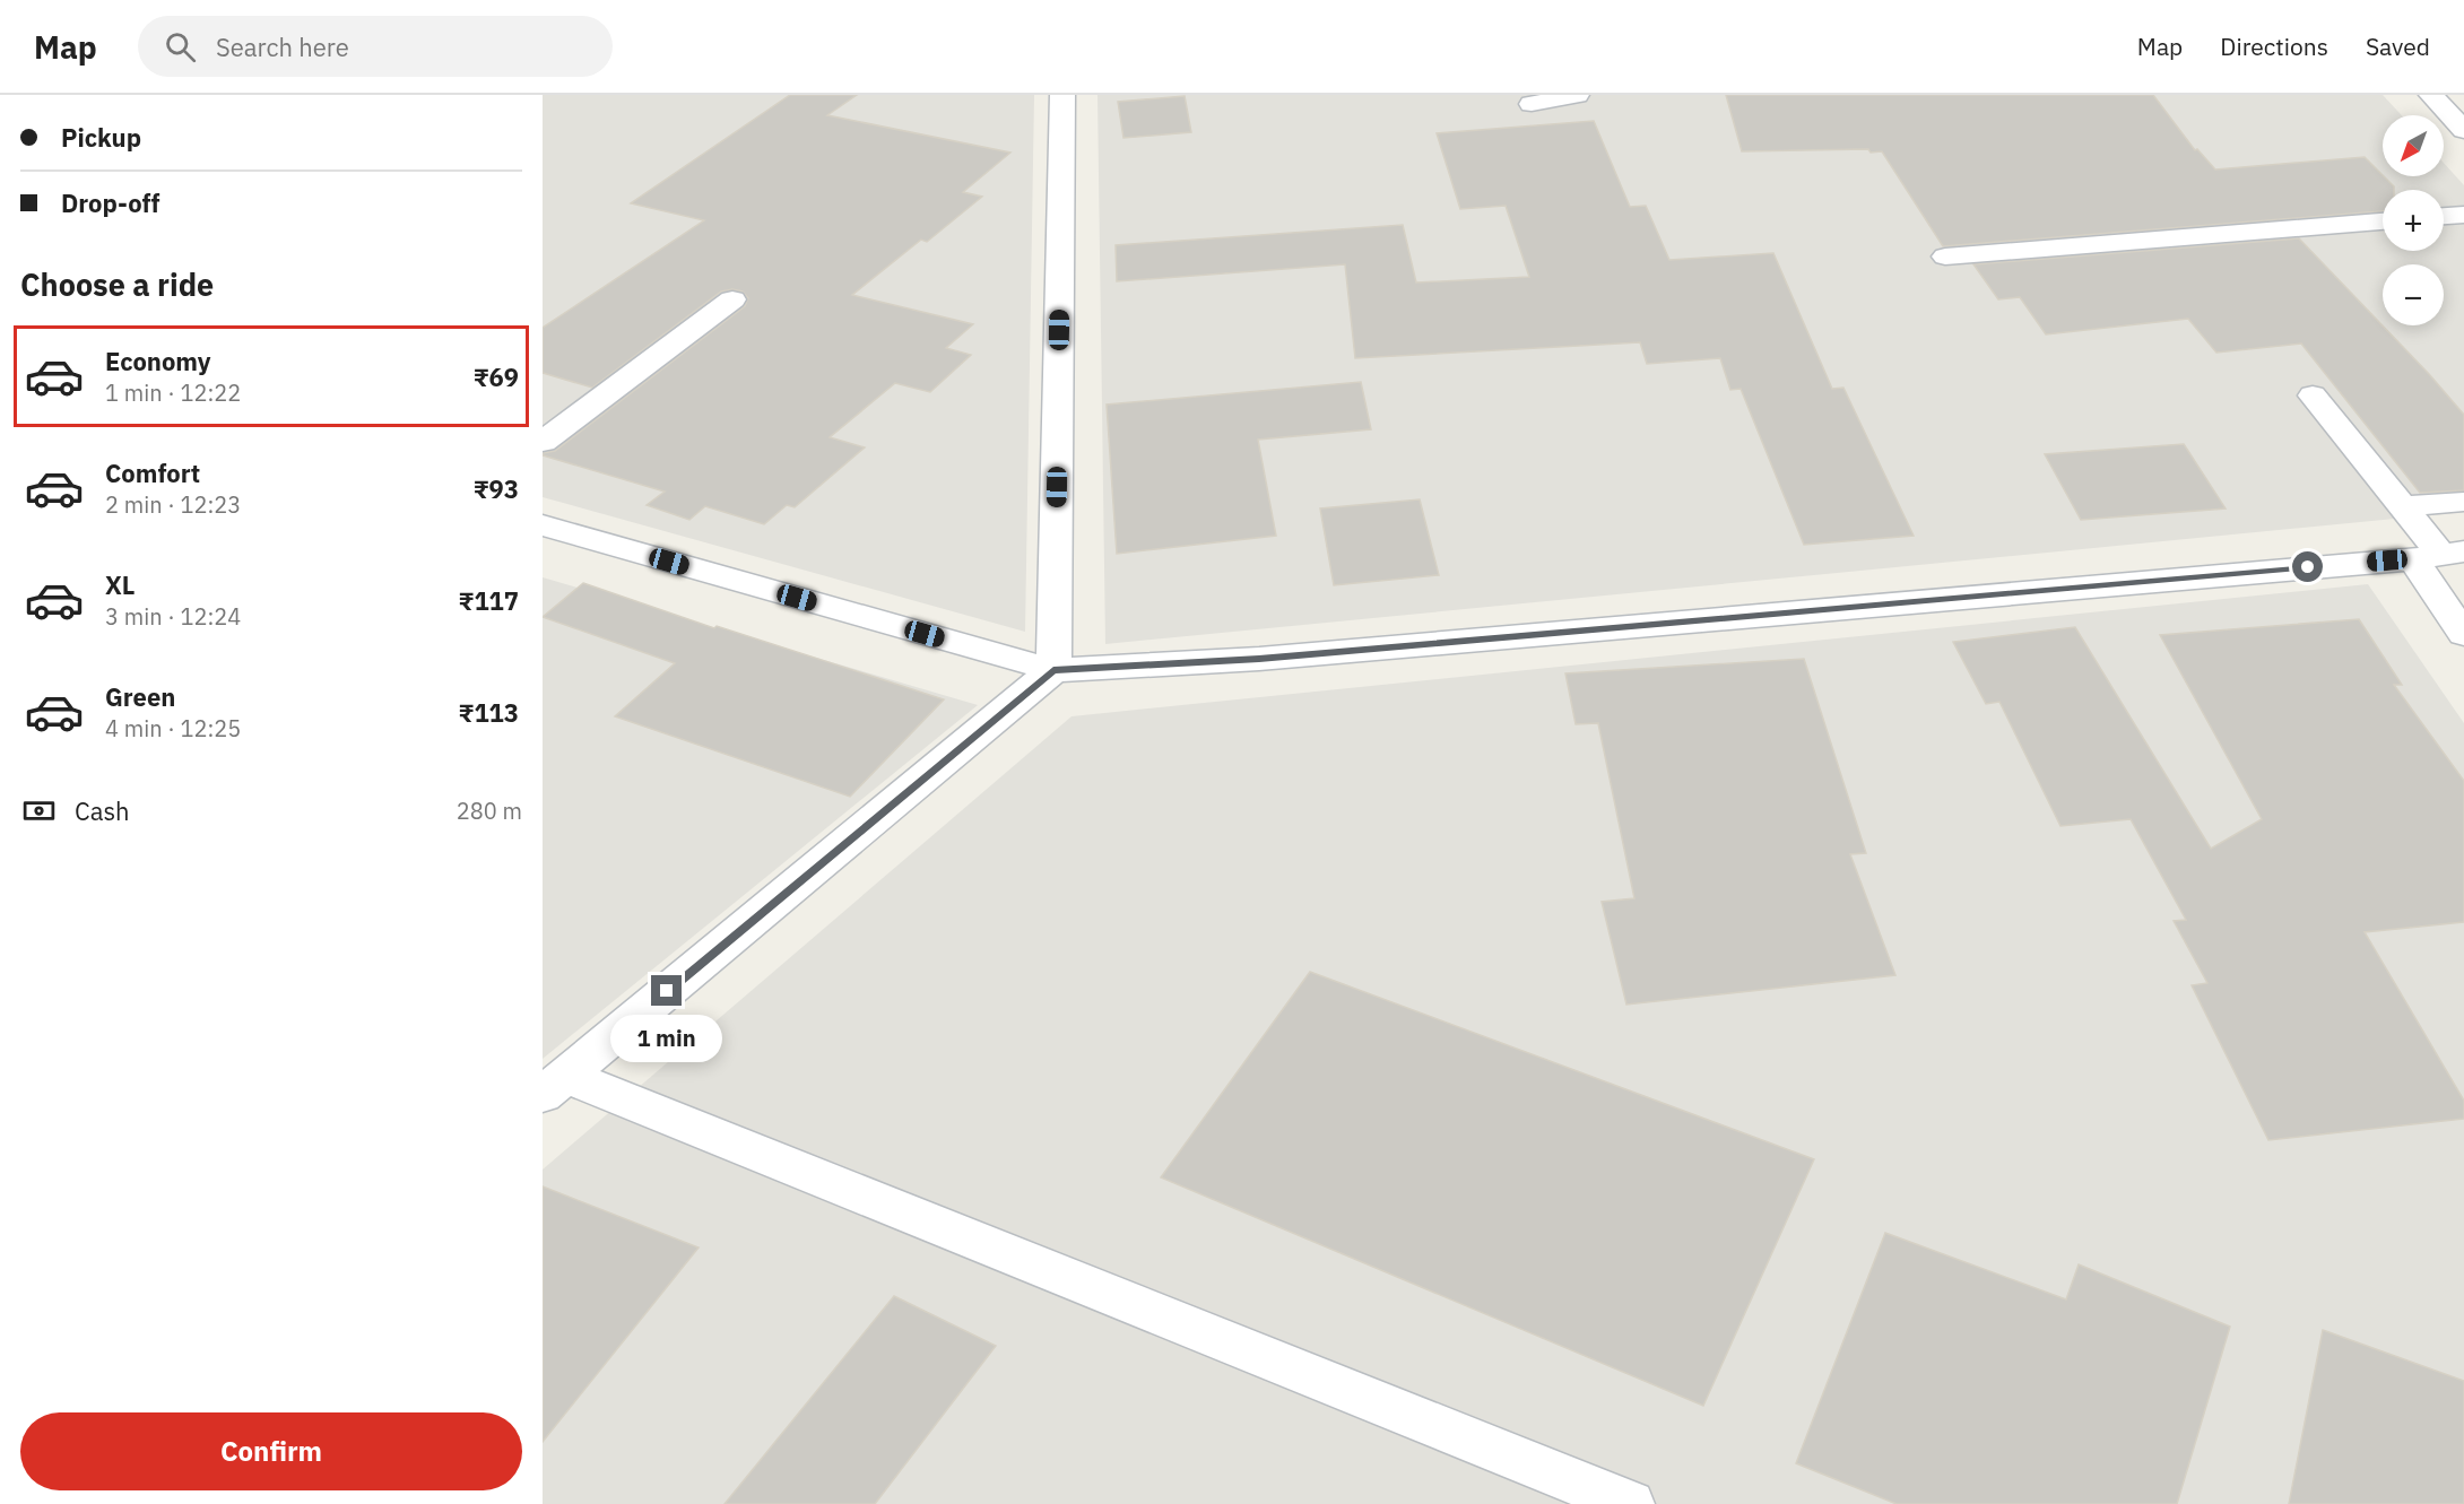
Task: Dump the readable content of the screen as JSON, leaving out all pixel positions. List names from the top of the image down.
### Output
{
  "north": "bottom left",
  "page": {
    "header": "Map",
    "search": "Search here",
    "nav": ["Map", "Directions", "Saved"],
    "banner": ["Pickup", "Drop-off"],
    "map_buttons": ["+", "−"],
    "heading": "Choose a ride",
    "list": [
      {
        "name": "Economy",
        "note": "1 min · 12:22",
        "value": "₹69"
      },
      {
        "name": "Comfort",
        "note": "2 min · 12:23",
        "value": "₹93"
      },
      {
        "name": "XL",
        "note": "3 min · 12:24",
        "value": "₹117"
      },
      {
        "name": "Green",
        "note": "4 min · 12:25",
        "value": "₹113"
      }
    ],
    "pay": ["Cash", "280 m"],
    "bubble": "1 min",
    "buttons": "Confirm"
  }
}
